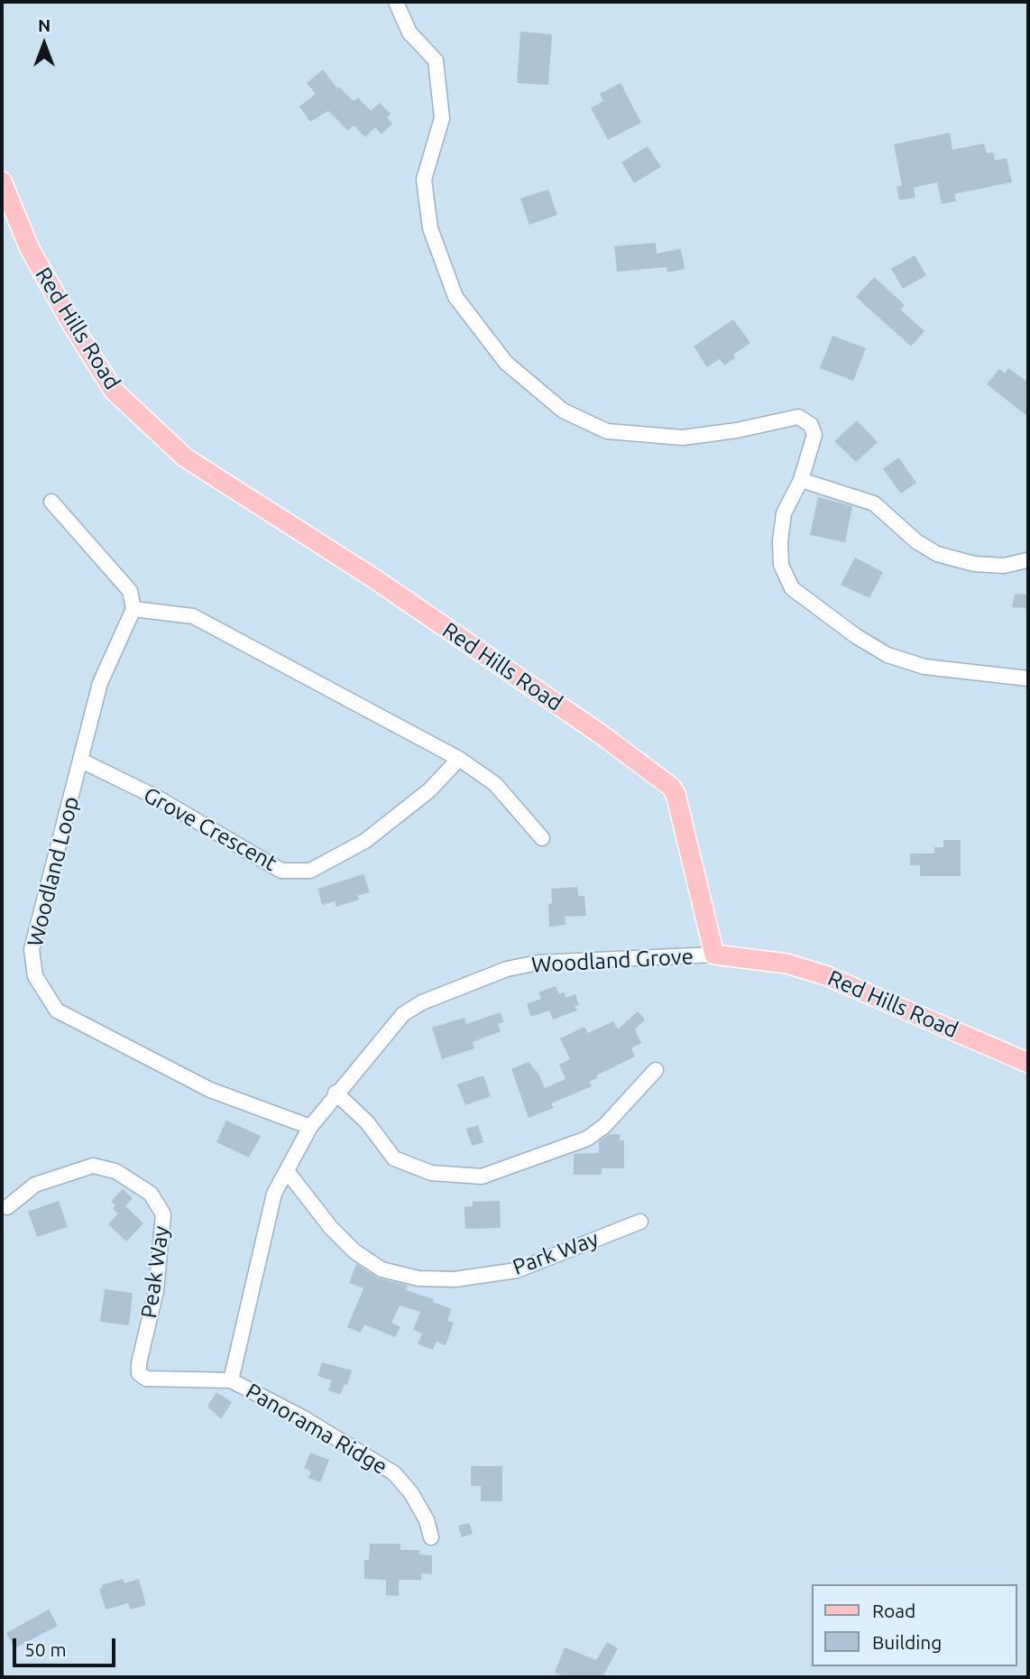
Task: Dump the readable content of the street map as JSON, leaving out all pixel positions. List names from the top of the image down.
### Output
{
  "streets": {
    "main road": ["Red Hills Road"],
    "street": [
      "Grove Crescent",
      "Woodland Loop",
      "Woodland Grove",
      "Park Way",
      "Peak Way",
      "Panorama Ridge"
    ]
  },
  "crossings": [
    ["Red Hills Road", "Woodland Grove"],
    ["Grove Crescent", "Woodland Loop"],
    ["Woodland Loop", "Woodland Grove"],
    ["Woodland Grove", "Park Way"],
    ["Woodland Grove", "Panorama Ridge"],
    ["Peak Way", "Panorama Ridge"]
  ],
  "legend": ["Road", "Building"],
  "scale_bar": "50 m",
  "north": "top"
}
